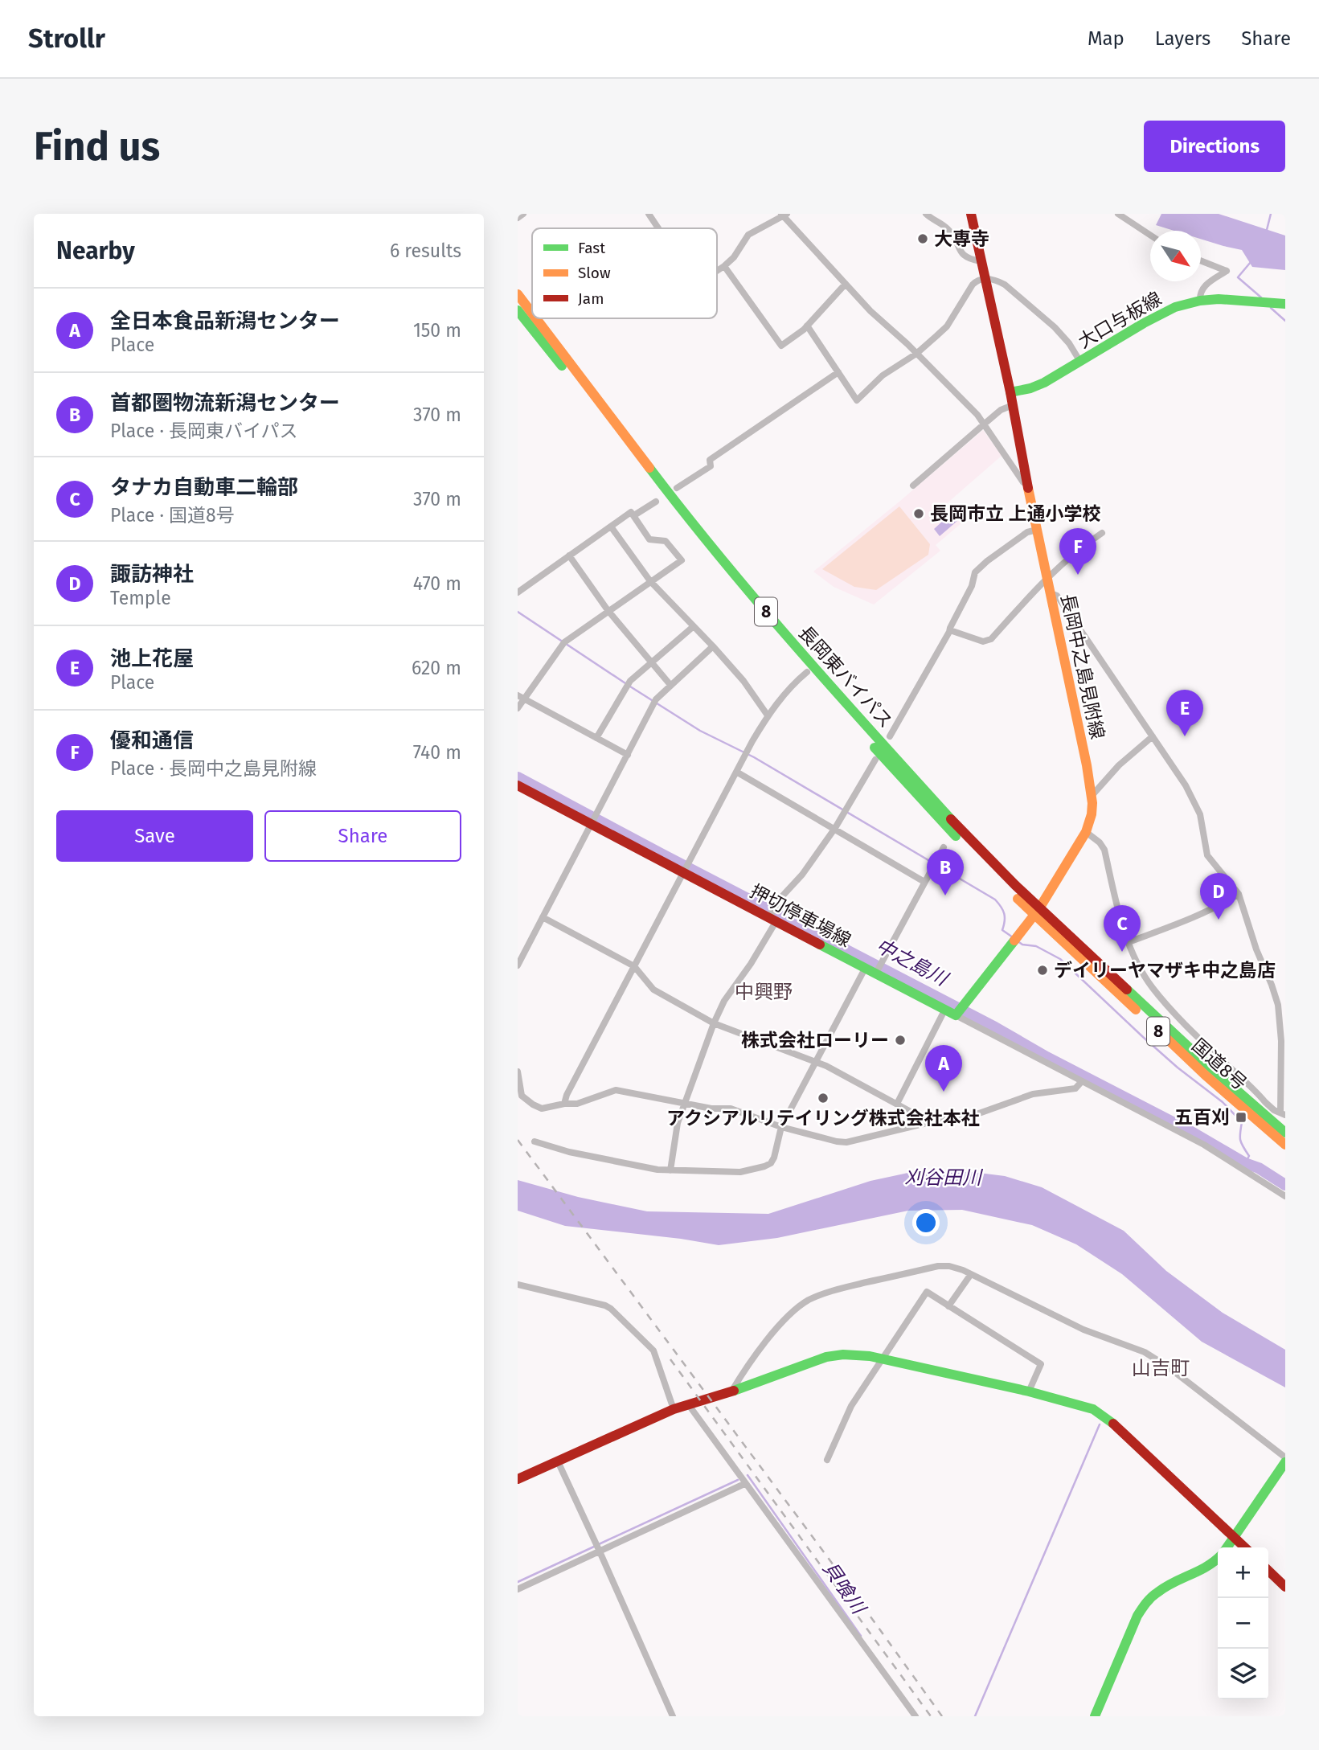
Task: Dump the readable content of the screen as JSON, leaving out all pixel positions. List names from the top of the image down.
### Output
{
  "streets": {
    "main road": [
      "大口与板線",
      "8",
      "長岡中之島見附線",
      "長岡東バイパス",
      "押切停車場線",
      "国道8号"
    ]
  },
  "crossings": [
    ["大口与板線", "長岡中之島見附線"],
    ["長岡中之島見附線", "長岡東バイパス"],
    ["長岡中之島見附線", "国道8号"],
    ["長岡東バイパス", "国道8号"]
  ],
  "districts": ["中興野", "山吉町"],
  "water": ["中之島川", "刈谷田川", "貝喰川"],
  "places": {
    "other": [
      "大専寺",
      "長岡市立 上通小学校",
      "デイリーヤマザキ中之島店",
      "株式会社ローリー",
      "アクシアルリテイリング株式会社本社"
    ],
    "transit": ["五百刈"]
  },
  "legend": ["Fast", "Slow", "Jam"],
  "north": "bottom right",
  "page": {
    "header": "Strollr",
    "nav": ["Map", "Layers", "Share"],
    "buttons": [
      "Directions",
      ["Save", "Share"]
    ],
    "title": "Find us",
    "heading": ["Nearby", "6 results"],
    "list": [
      {
        "mark": "A",
        "name": "全日本食品新潟センター",
        "note": "Place",
        "value": "150 m"
      },
      {
        "mark": "B",
        "name": "首都圏物流新潟センター",
        "note": "Place · 長岡東バイパス",
        "value": "370 m"
      },
      {
        "mark": "C",
        "name": "タナカ自動車二輪部",
        "note": "Place · 国道8号",
        "value": "370 m"
      },
      {
        "mark": "D",
        "name": "諏訪神社",
        "note": "Temple",
        "value": "470 m"
      },
      {
        "mark": "E",
        "name": "池上花屋",
        "note": "Place",
        "value": "620 m"
      },
      {
        "mark": "F",
        "name": "優和通信",
        "note": "Place · 長岡中之島見附線",
        "value": "740 m"
      }
    ],
    "pins": [
      "F",
      "E",
      "B",
      "D",
      "C",
      "A"
    ],
    "map_buttons": ["+", "−"]
  }
}
